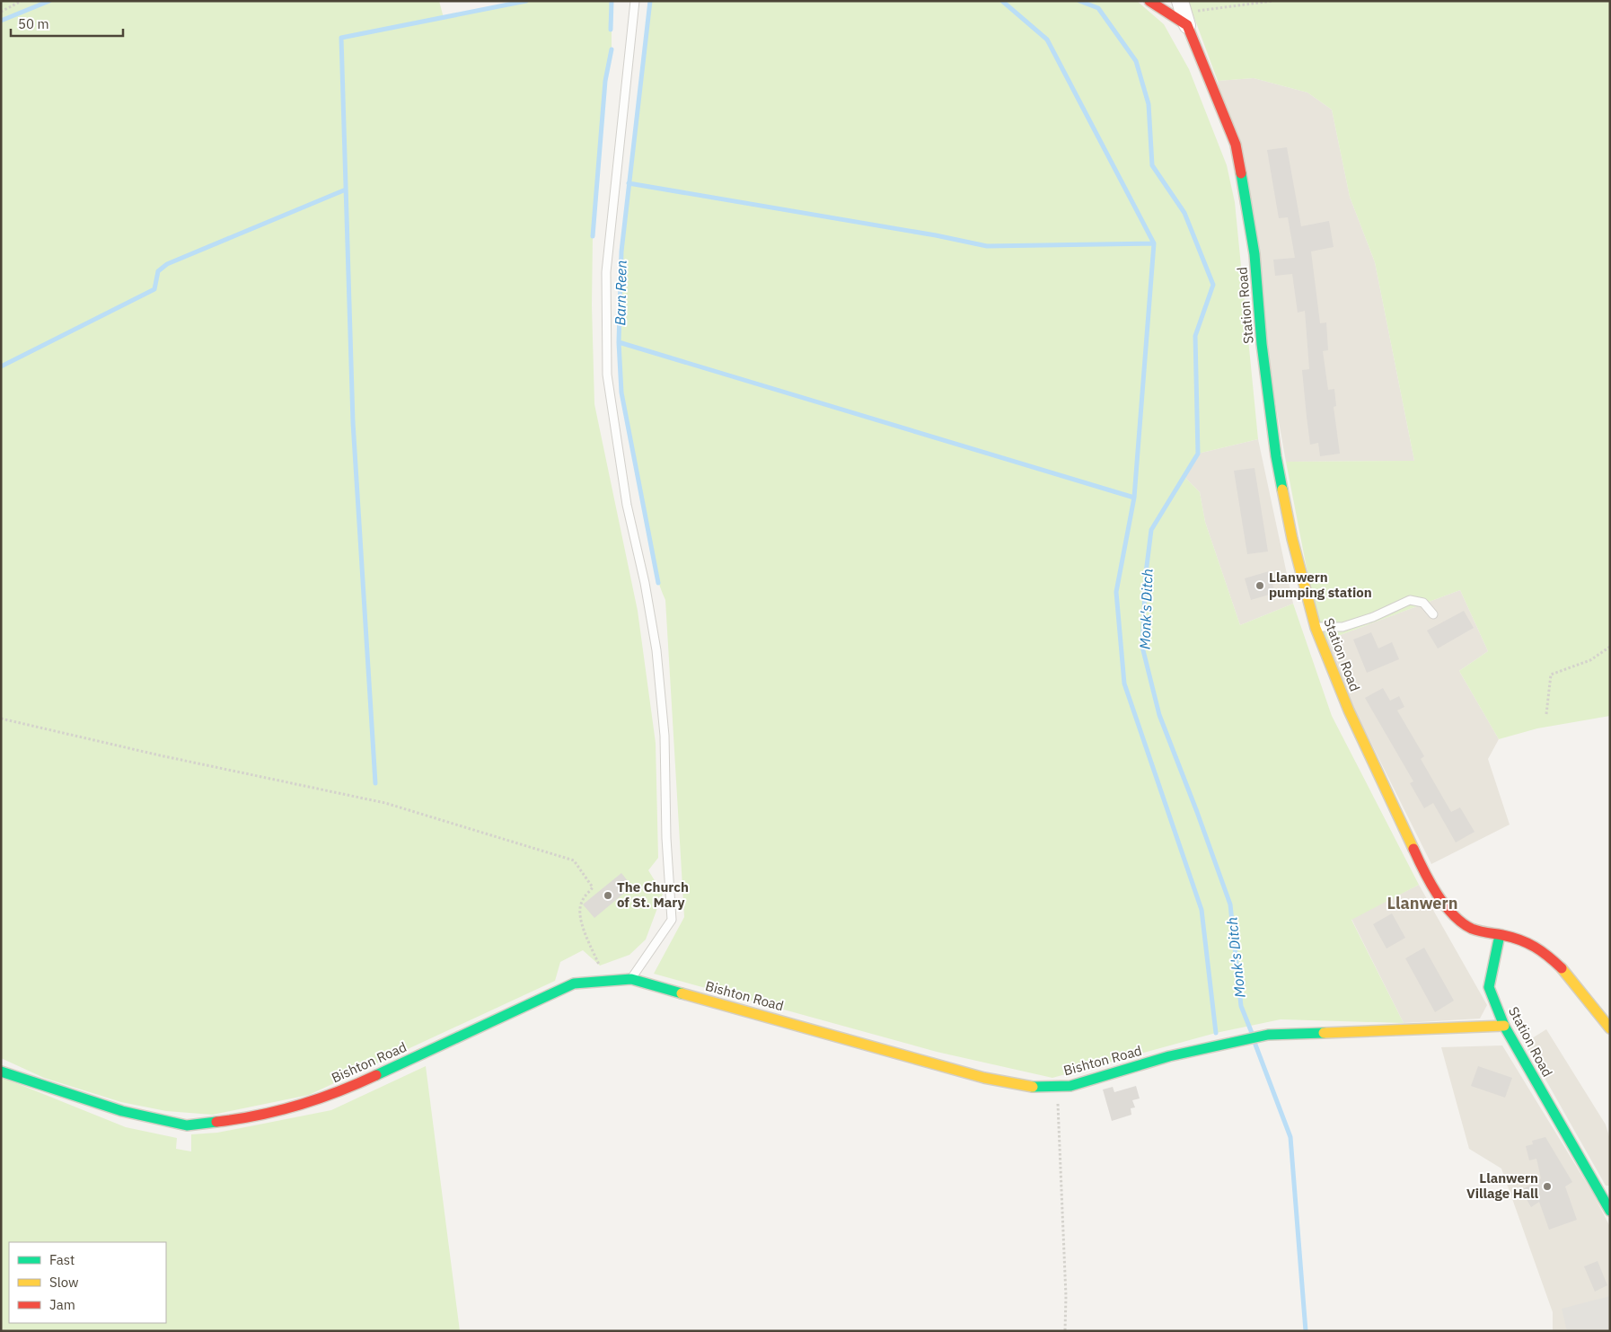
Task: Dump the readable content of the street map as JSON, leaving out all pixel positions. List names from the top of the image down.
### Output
{
  "streets": {
    "street": ["Station Road", "Bishton Road"]
  },
  "crossings": [
    ["Station Road", "Bishton Road"]
  ],
  "districts": ["Llanwern"],
  "water": ["Barn Reen", "Monk's Ditch"],
  "places": ["Llanwern pumping station", "The Church of St. Mary", "Llanwern Village Hall"],
  "legend": ["Fast", "Slow", "Jam"],
  "scale_bar": "50 m"
}
